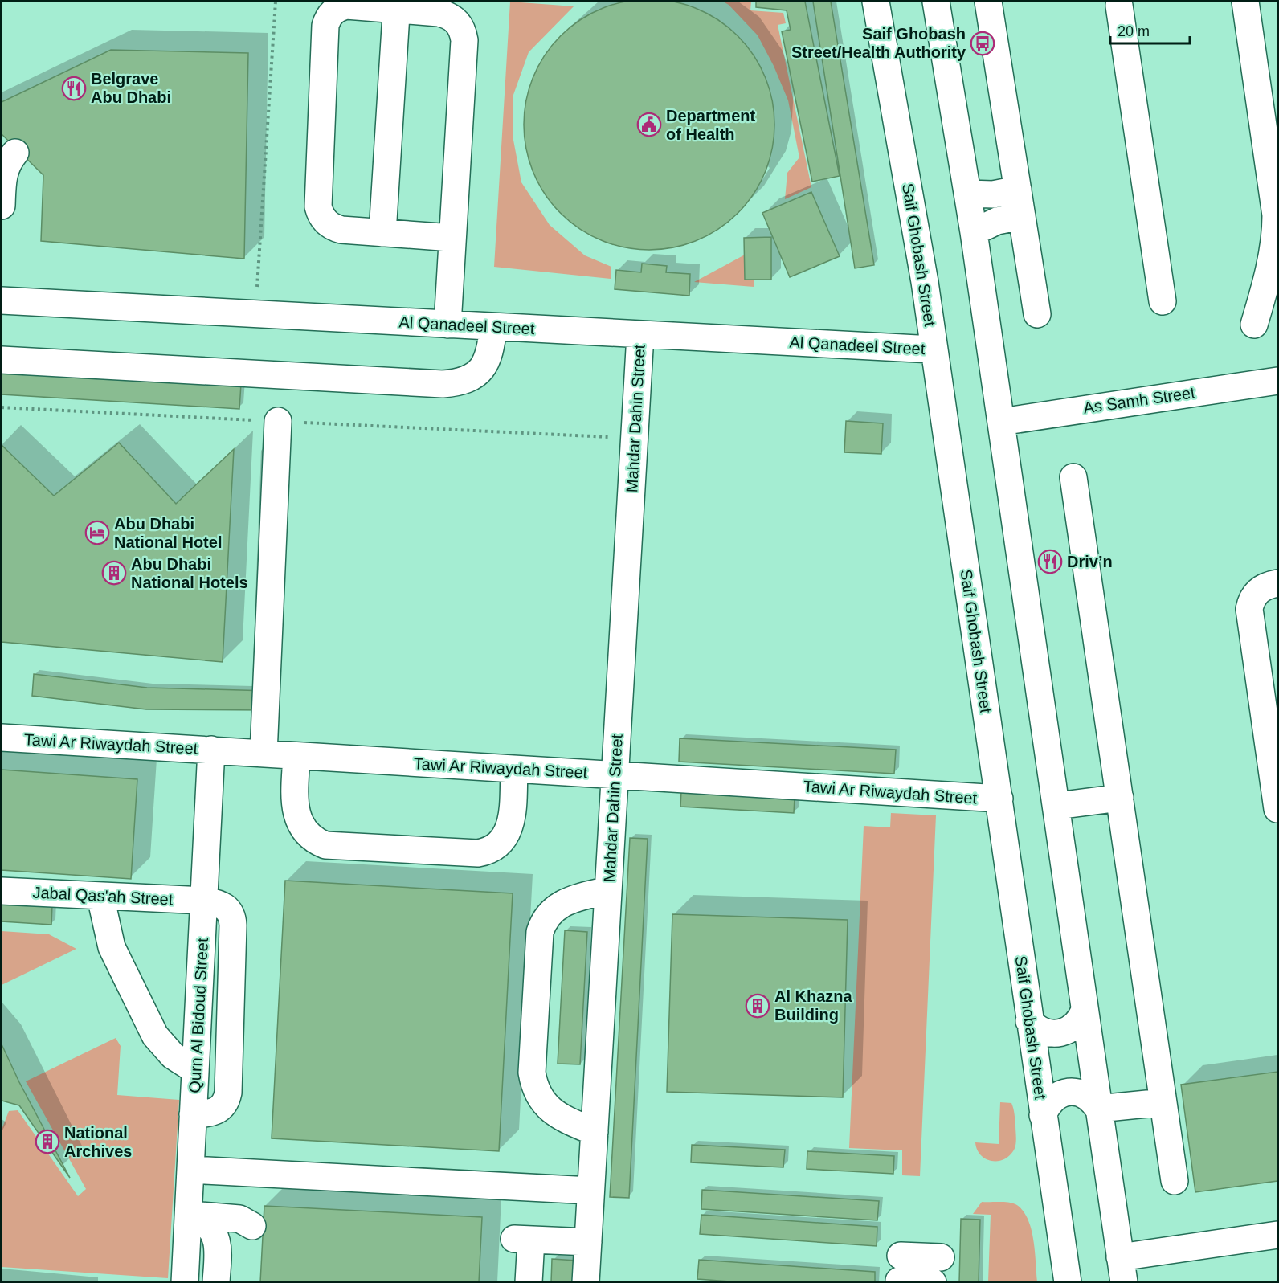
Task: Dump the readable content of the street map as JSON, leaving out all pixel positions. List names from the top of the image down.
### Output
{
  "streets": {
    "street": [
      "Saif Ghobash Street",
      "Al Qanadeel Street",
      "As Samh Street",
      "Mahdar Dahin Street",
      "Tawi Ar Riwaydah Street",
      "Jabal Qas'ah Street",
      "Qurn Al Bidoud Street"
    ]
  },
  "crossings": [
    ["Saif Ghobash Street", "Al Qanadeel Street"],
    ["Saif Ghobash Street", "Tawi Ar Riwaydah Street"],
    ["Al Qanadeel Street", "Mahdar Dahin Street"],
    ["Mahdar Dahin Street", "Tawi Ar Riwaydah Street"],
    ["Tawi Ar Riwaydah Street", "Qurn Al Bidoud Street"],
    ["Jabal Qas'ah Street", "Qurn Al Bidoud Street"]
  ],
  "places": {
    "bus stop": ["Saif Ghobash Street/Health Authority"],
    "restaurant": ["Belgrave Abu Dhabi", "Driv’n"],
    "public building": ["Department of Health"],
    "hotel": ["Abu Dhabi National Hotel"],
    "building": ["Abu Dhabi National Hotels", "Al Khazna Building", "National Archives"]
  },
  "scale_bar": "20 m"
}
